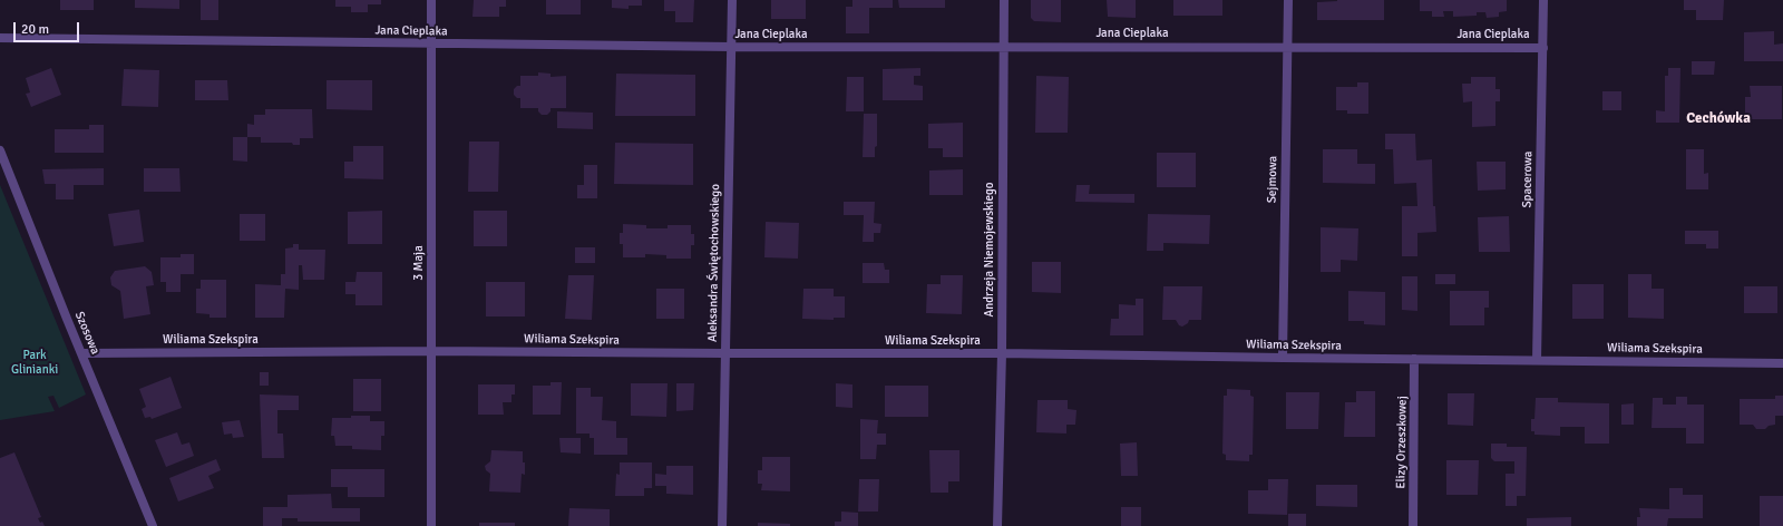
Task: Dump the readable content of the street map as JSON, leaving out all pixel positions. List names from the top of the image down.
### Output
{
  "streets": {
    "street": [
      "Jana Cieplaka",
      "Sejmowa",
      "Spacerowa",
      "Andrzeja Niemojewskiego",
      "3 Maja",
      "Aleksandra Świętochowskiego",
      "Szosowa",
      "Wiliama Szekspira",
      "Elizy Orzeszkowej"
    ]
  },
  "crossings": [
    ["Jana Cieplaka", "Sejmowa"],
    ["Jana Cieplaka", "Spacerowa"],
    ["Jana Cieplaka", "Andrzeja Niemojewskiego"],
    ["Jana Cieplaka", "3 Maja"],
    ["Jana Cieplaka", "Aleksandra Świętochowskiego"],
    ["Sejmowa", "Wiliama Szekspira"],
    ["Spacerowa", "Wiliama Szekspira"],
    ["Andrzeja Niemojewskiego", "Wiliama Szekspira"],
    ["3 Maja", "Wiliama Szekspira"],
    ["Aleksandra Świętochowskiego", "Wiliama Szekspira"],
    ["Szosowa", "Wiliama Szekspira"],
    ["Wiliama Szekspira", "Elizy Orzeszkowej"]
  ],
  "districts": ["Cechówka"],
  "parks": ["Park Glinianki"],
  "scale_bar": "20 m"
}
